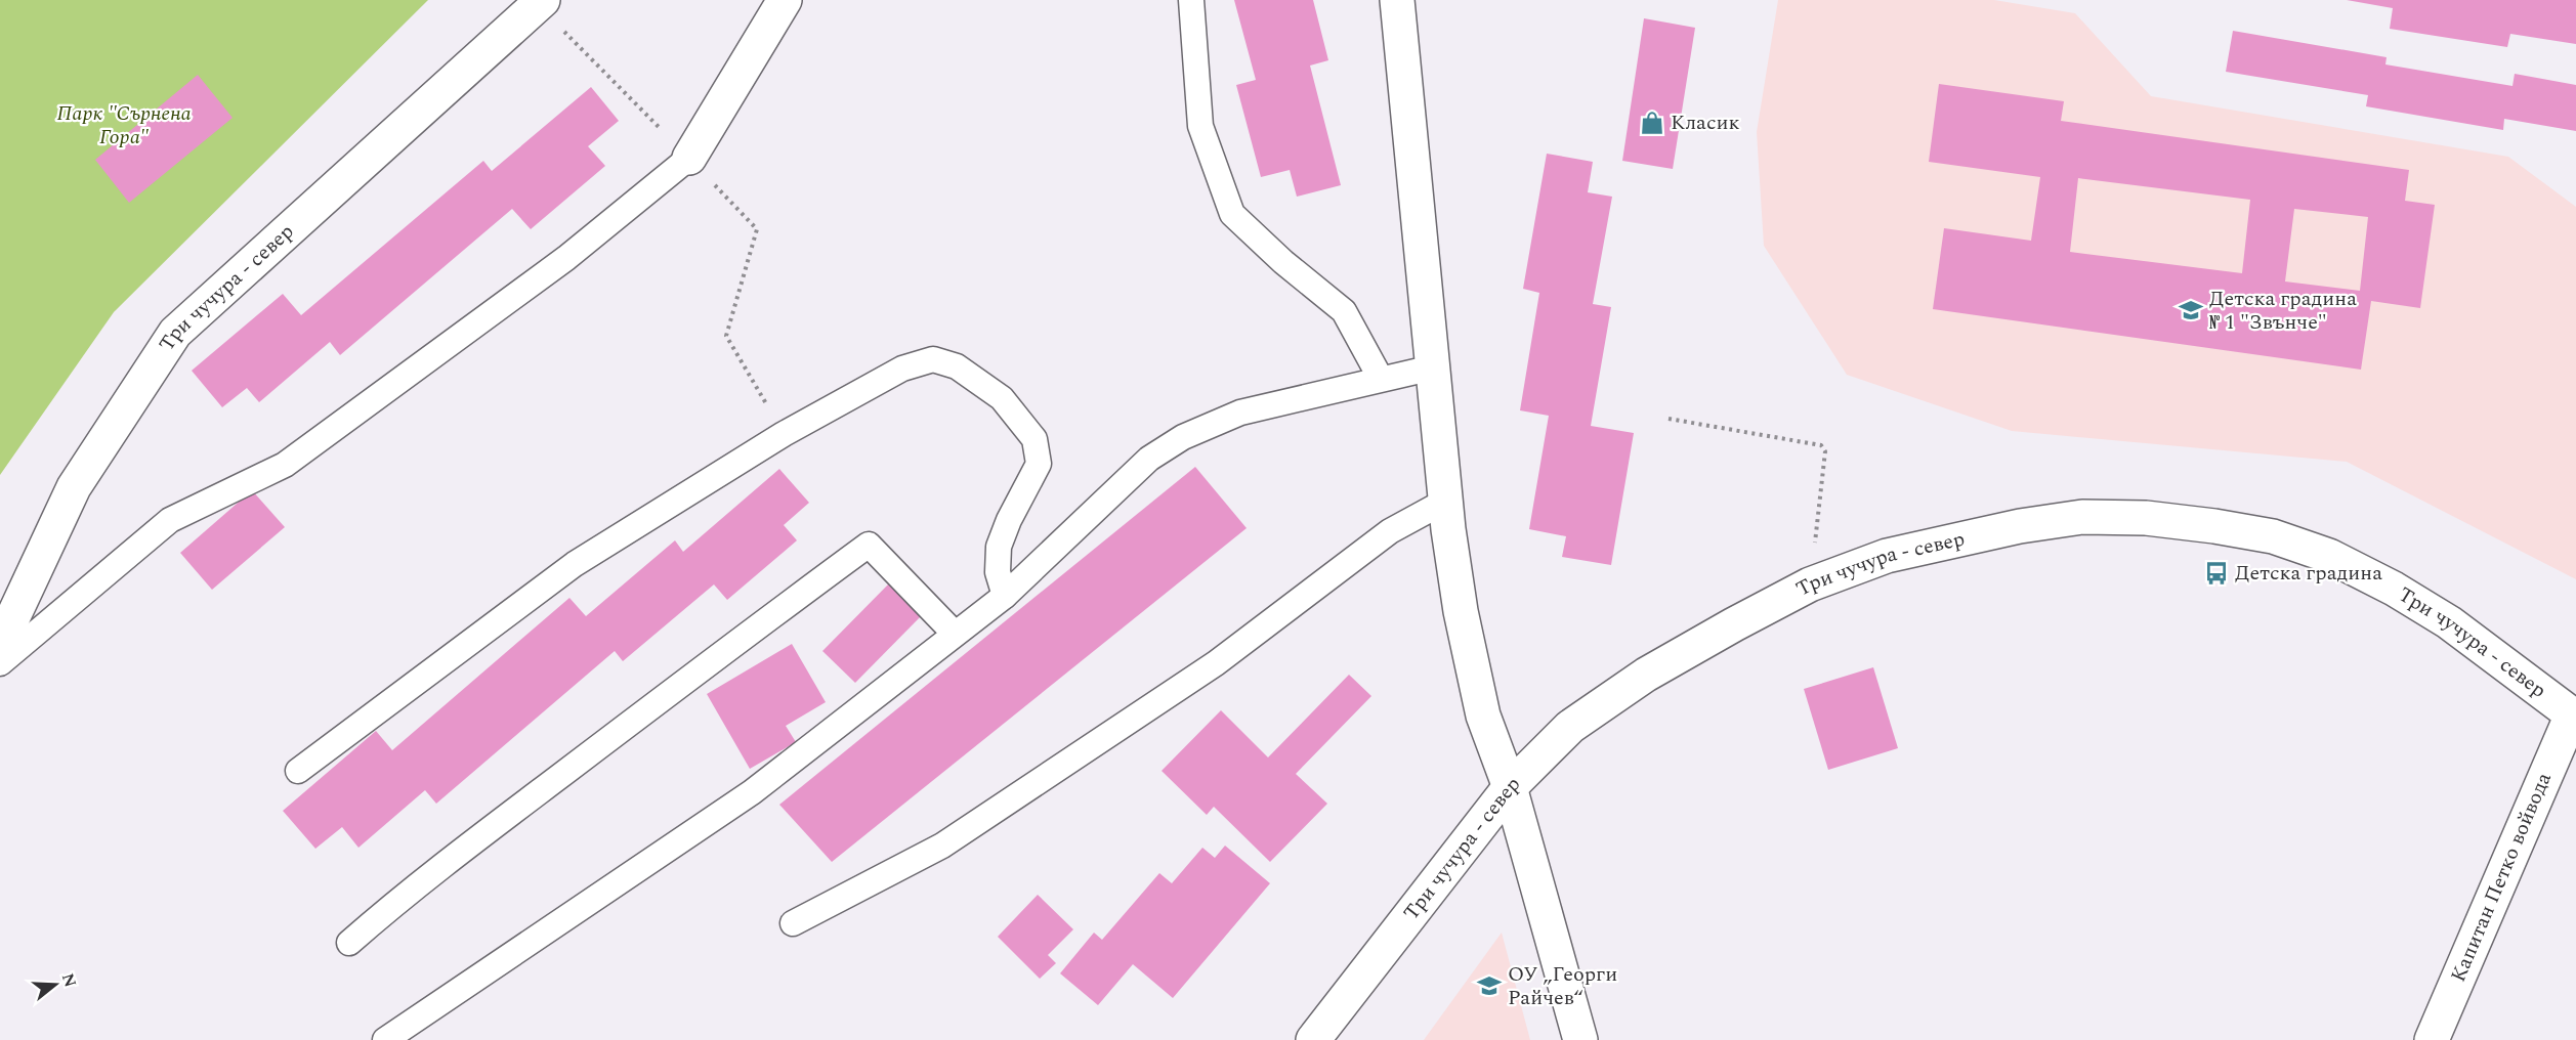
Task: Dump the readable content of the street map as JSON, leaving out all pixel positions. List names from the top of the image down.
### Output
{
  "streets": {
    "street": ["Три чучура - север", "Капитан Петко войвода"]
  },
  "crossings": [
    ["Три чучура - север", "Капитан Петко войвода"]
  ],
  "parks": ["Парк \"Сърнена Гора\""],
  "places": {
    "shop": ["Класик"],
    "school or university": ["Детска градина № 1 \"Звънче\"", "ОУ „Георги Райчев“"],
    "bus stop": ["Детска градина"]
  },
  "north": "right"
}
